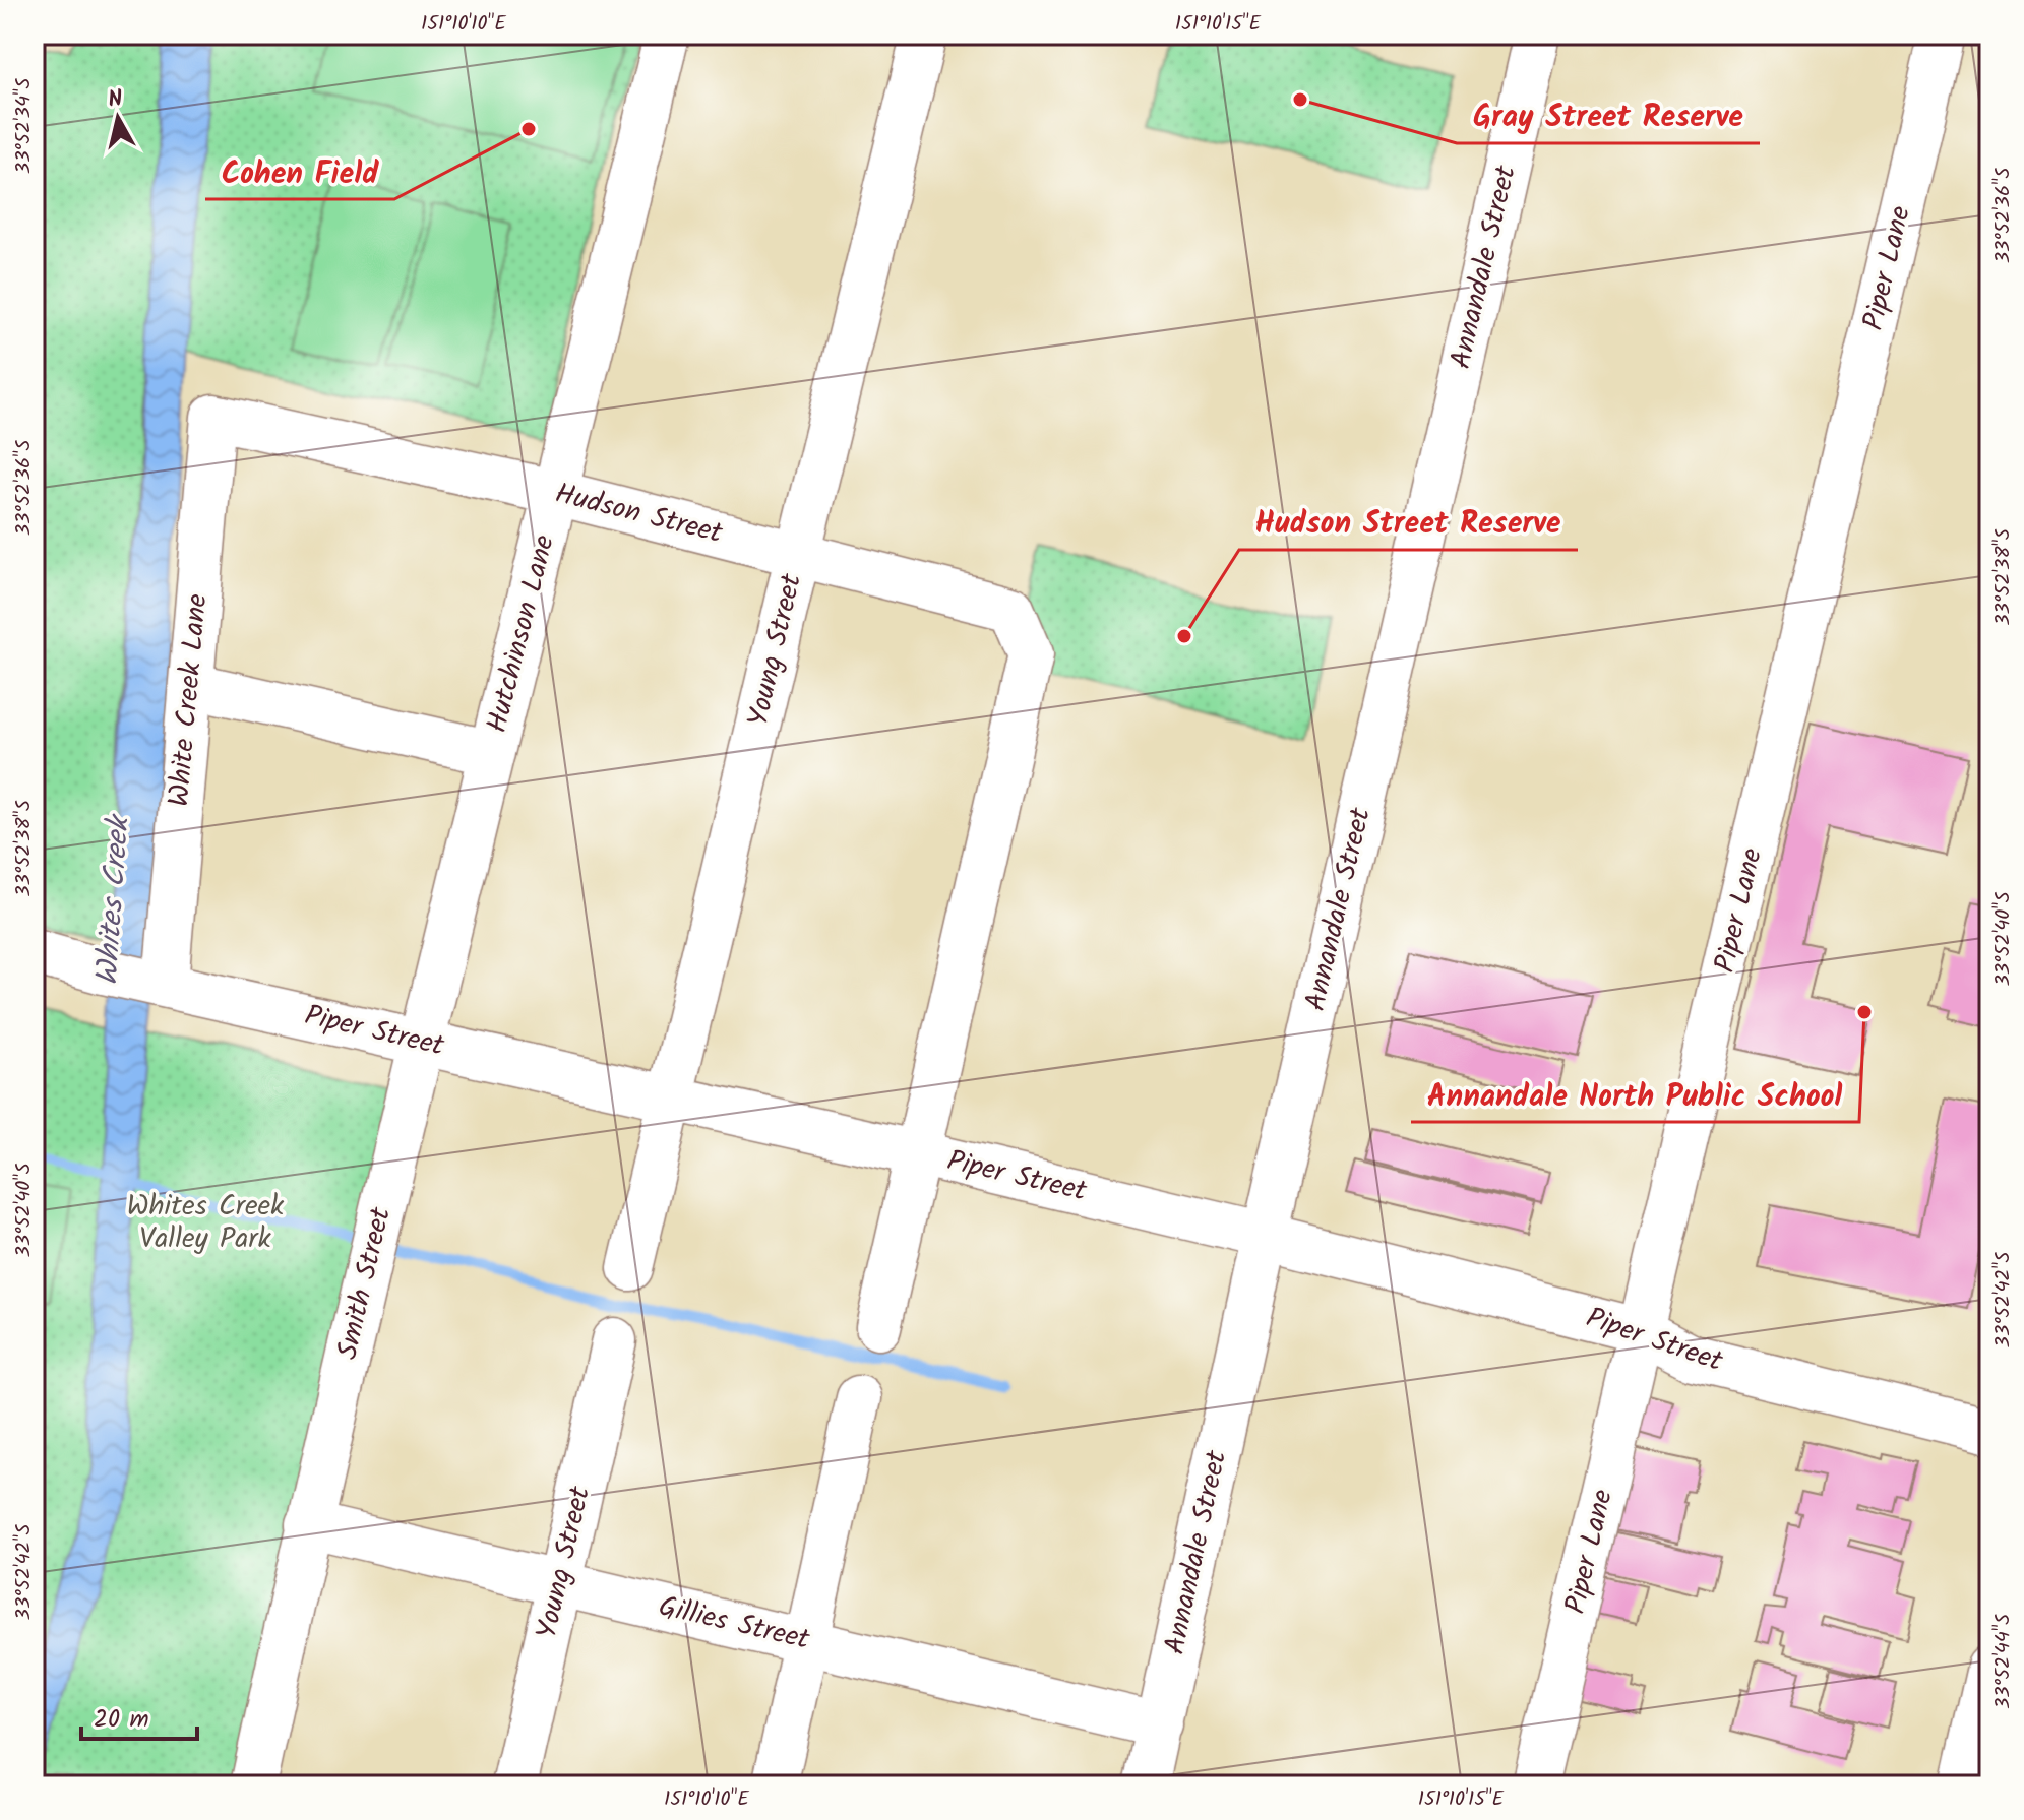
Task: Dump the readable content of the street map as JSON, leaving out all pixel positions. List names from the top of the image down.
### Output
{
  "streets": {
    "street": [
      "Annandale Street",
      "Piper Lane",
      "Hudson Street",
      "Hutchinson Lane",
      "Young Street",
      "White Creek Lane",
      "Piper Street",
      "Smith Street",
      "Gillies Street"
    ]
  },
  "crossings": [
    ["Annandale Street", "Piper Street"],
    ["Annandale Street", "Gillies Street"],
    ["Piper Lane", "Piper Street"],
    ["Hudson Street", "Hutchinson Lane"],
    ["Hudson Street", "Young Street"],
    ["Hudson Street", "White Creek Lane"],
    ["Hudson Street", "Piper Street"],
    ["Hutchinson Lane", "Piper Street"],
    ["Hutchinson Lane", "Smith Street"],
    ["Young Street", "Piper Street"],
    ["Young Street", "Gillies Street"],
    ["White Creek Lane", "Piper Street"],
    ["Piper Street", "Smith Street"],
    ["Smith Street", "Gillies Street"]
  ],
  "water": ["Whites Creek"],
  "parks": ["Whites Creek Valley Park"],
  "places": [
    "Gray Street Reserve",
    "Cohen Field",
    "Hudson Street Reserve",
    "Annandale North Public School"
  ],
  "scale_bar": "20 m",
  "north": "top",
  "coordinates": [
    "151°10'10\"E",
    "151°10'15\"E",
    "33°52'34\"S",
    "33°52'36\"S",
    "33°52'38\"S",
    "33°52'40\"S",
    "33°52'42\"S",
    "33°52'44\"S"
  ]
}
